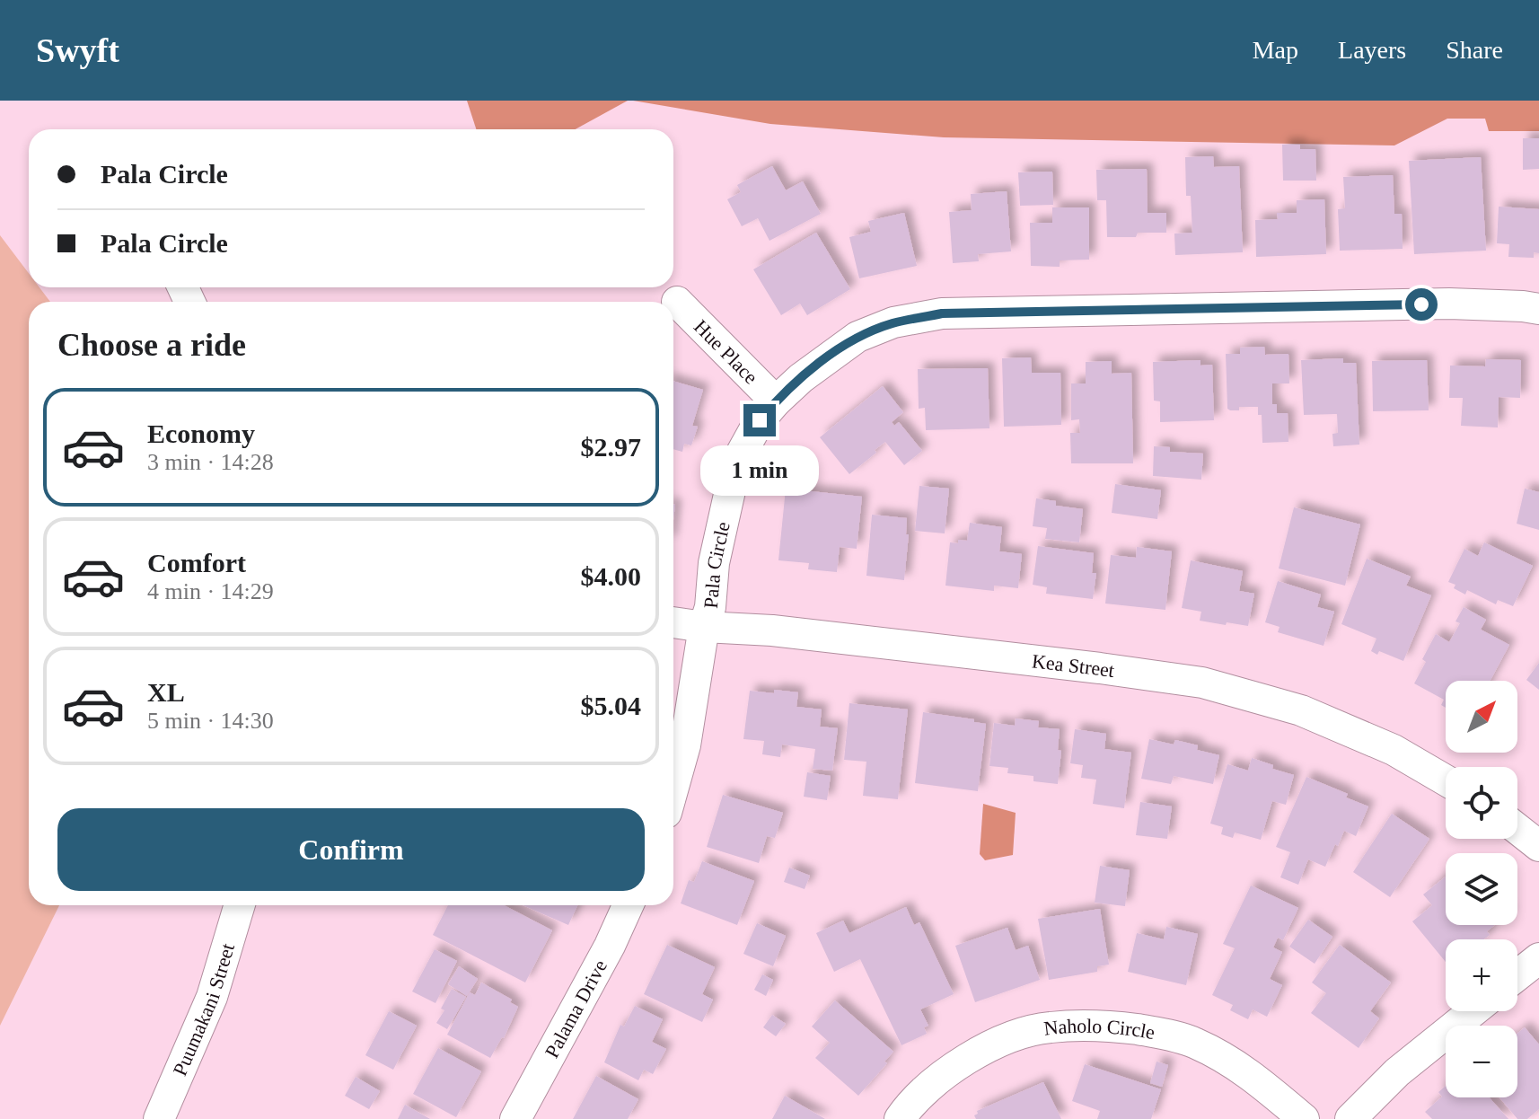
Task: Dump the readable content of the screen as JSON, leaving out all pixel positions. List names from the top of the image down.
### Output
{
  "streets": {
    "street": [
      "Hue Place",
      "Pala Circle",
      "Kea Street",
      "Puumakani Street",
      "Palama Drive",
      "Naholo Circle"
    ]
  },
  "crossings": [
    ["Hue Place", "Pala Circle"],
    ["Pala Circle", "Kea Street"]
  ],
  "north": "top right",
  "page": {
    "header": "Swyft",
    "nav": ["Map", "Layers", "Share"],
    "banner": ["Pala Circle", "Pala Circle"],
    "heading": "Choose a ride",
    "list": [
      {
        "name": "Economy",
        "note": "3 min · 14:28",
        "value": "$2.97"
      },
      {
        "name": "Comfort",
        "note": "4 min · 14:29",
        "value": "$4.00"
      },
      {
        "name": "XL",
        "note": "5 min · 14:30",
        "value": "$5.04"
      }
    ],
    "bubble": "1 min",
    "map_buttons": ["+", "−"],
    "buttons": "Confirm"
  }
}
